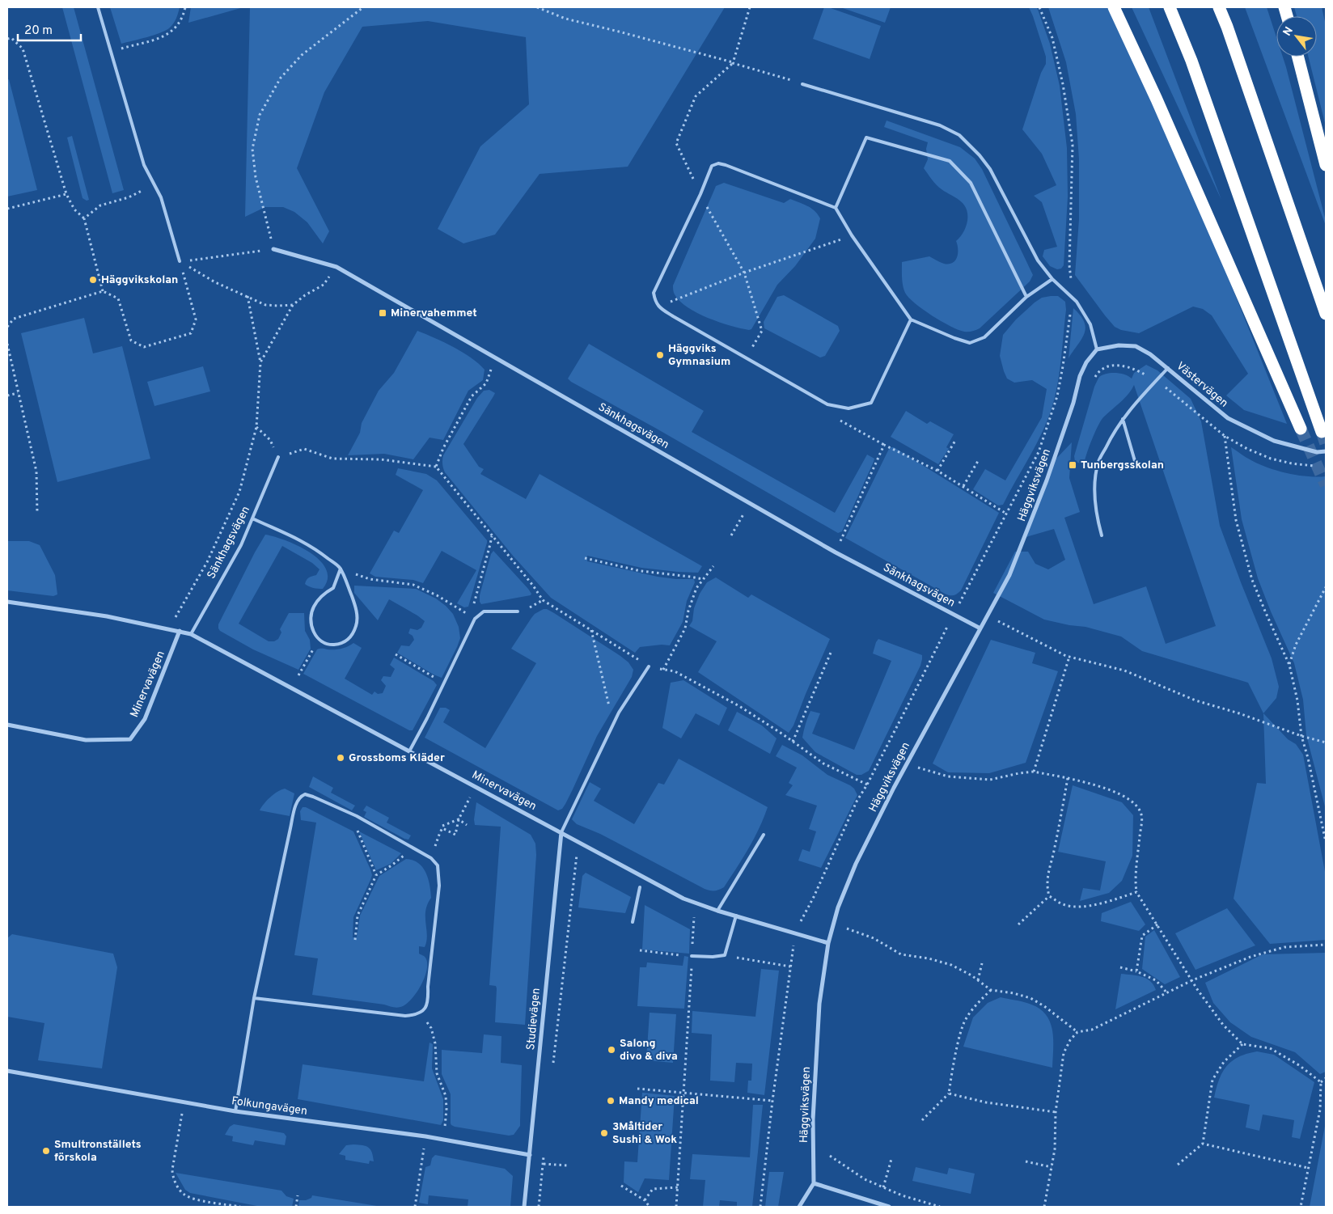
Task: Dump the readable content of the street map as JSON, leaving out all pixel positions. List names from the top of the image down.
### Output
{
  "streets": {
    "street": [
      "Västervägen",
      "Sänkhagsvägen",
      "Häggviksvägen",
      "Minervavägen",
      "Studievägen",
      "Folkungavägen"
    ]
  },
  "crossings": [
    ["Västervägen", "Häggviksvägen"],
    ["Sänkhagsvägen", "Häggviksvägen"],
    ["Sänkhagsvägen", "Minervavägen"],
    ["Häggviksvägen", "Minervavägen"],
    ["Minervavägen", "Studievägen"],
    ["Studievägen", "Folkungavägen"]
  ],
  "places": {
    "other": [
      "Häggvikskolan",
      "Häggviks Gymnasium",
      "Grossboms Kläder",
      "Salong divo & diva",
      "Mandy medical",
      "3Måltider Sushi & Wok",
      "Smultronställets förskola"
    ],
    "transit": ["Minervahemmet", "Tunbergsskolan"]
  },
  "scale_bar": "20 m",
  "north": "top left"
}
